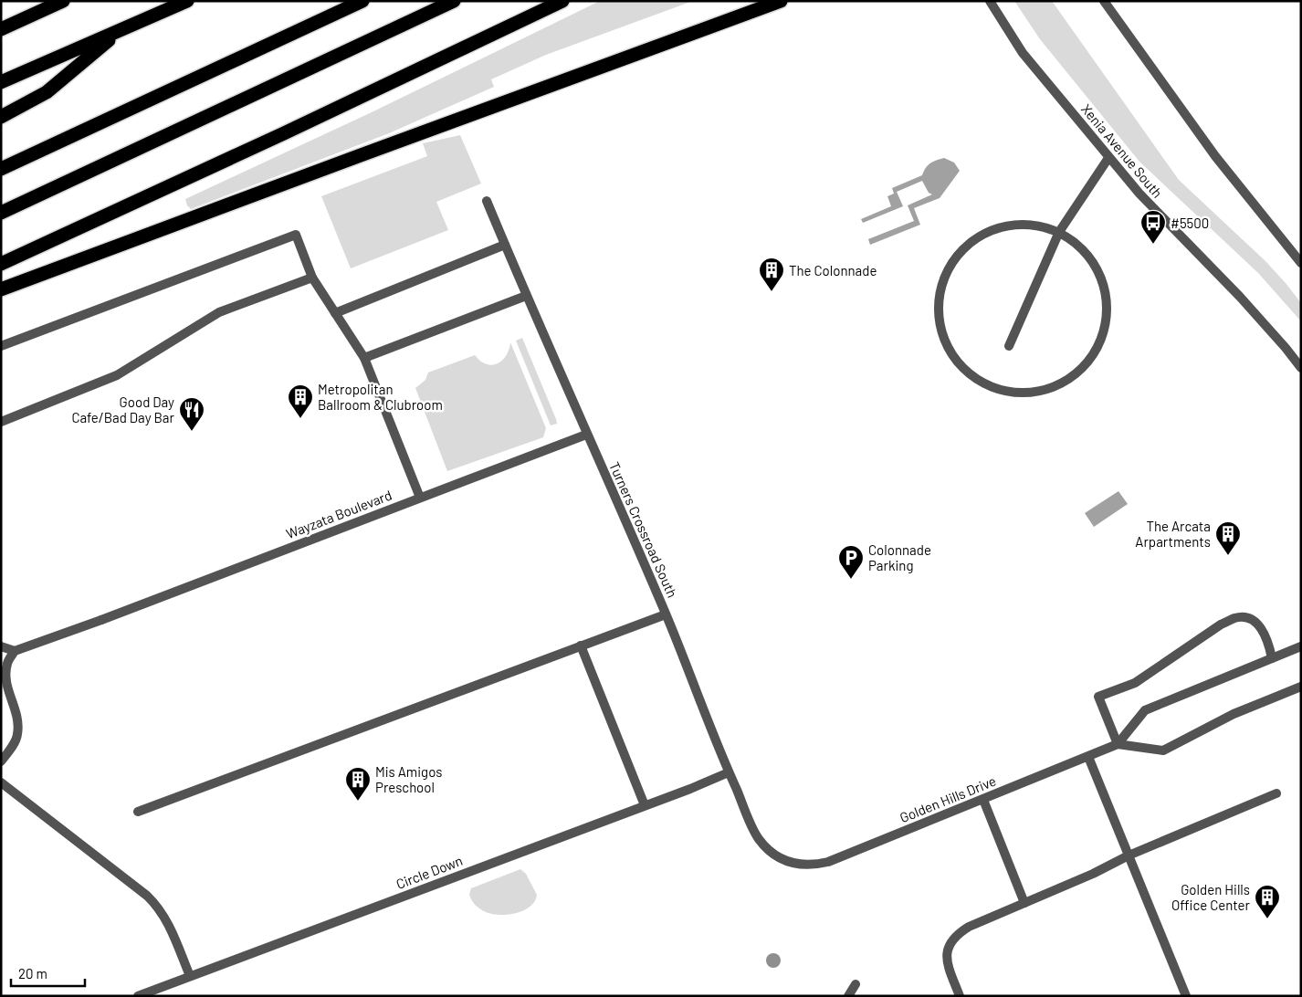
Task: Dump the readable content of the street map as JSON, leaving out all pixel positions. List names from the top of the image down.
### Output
{
  "streets": {
    "street": [
      "Xenia Avenue South",
      "Wayzata Boulevard",
      "Turners Crossroad South",
      "Golden Hills Drive",
      "Circle Down"
    ]
  },
  "crossings": [
    ["Wayzata Boulevard", "Turners Crossroad South"],
    ["Turners Crossroad South", "Golden Hills Drive"],
    ["Turners Crossroad South", "Circle Down"]
  ],
  "places": {
    "bus stop": ["#5500"],
    "building": [
      "The Colonnade",
      "Metropolitan Ballroom & Clubroom",
      "The Arcata Arpartments",
      "Mis Amigos Preschool",
      "Golden Hills Office Center"
    ],
    "restaurant": ["Good Day Cafe/Bad Day Bar"],
    "parking": ["Colonnade Parking"]
  },
  "scale_bar": "20 m"
}
